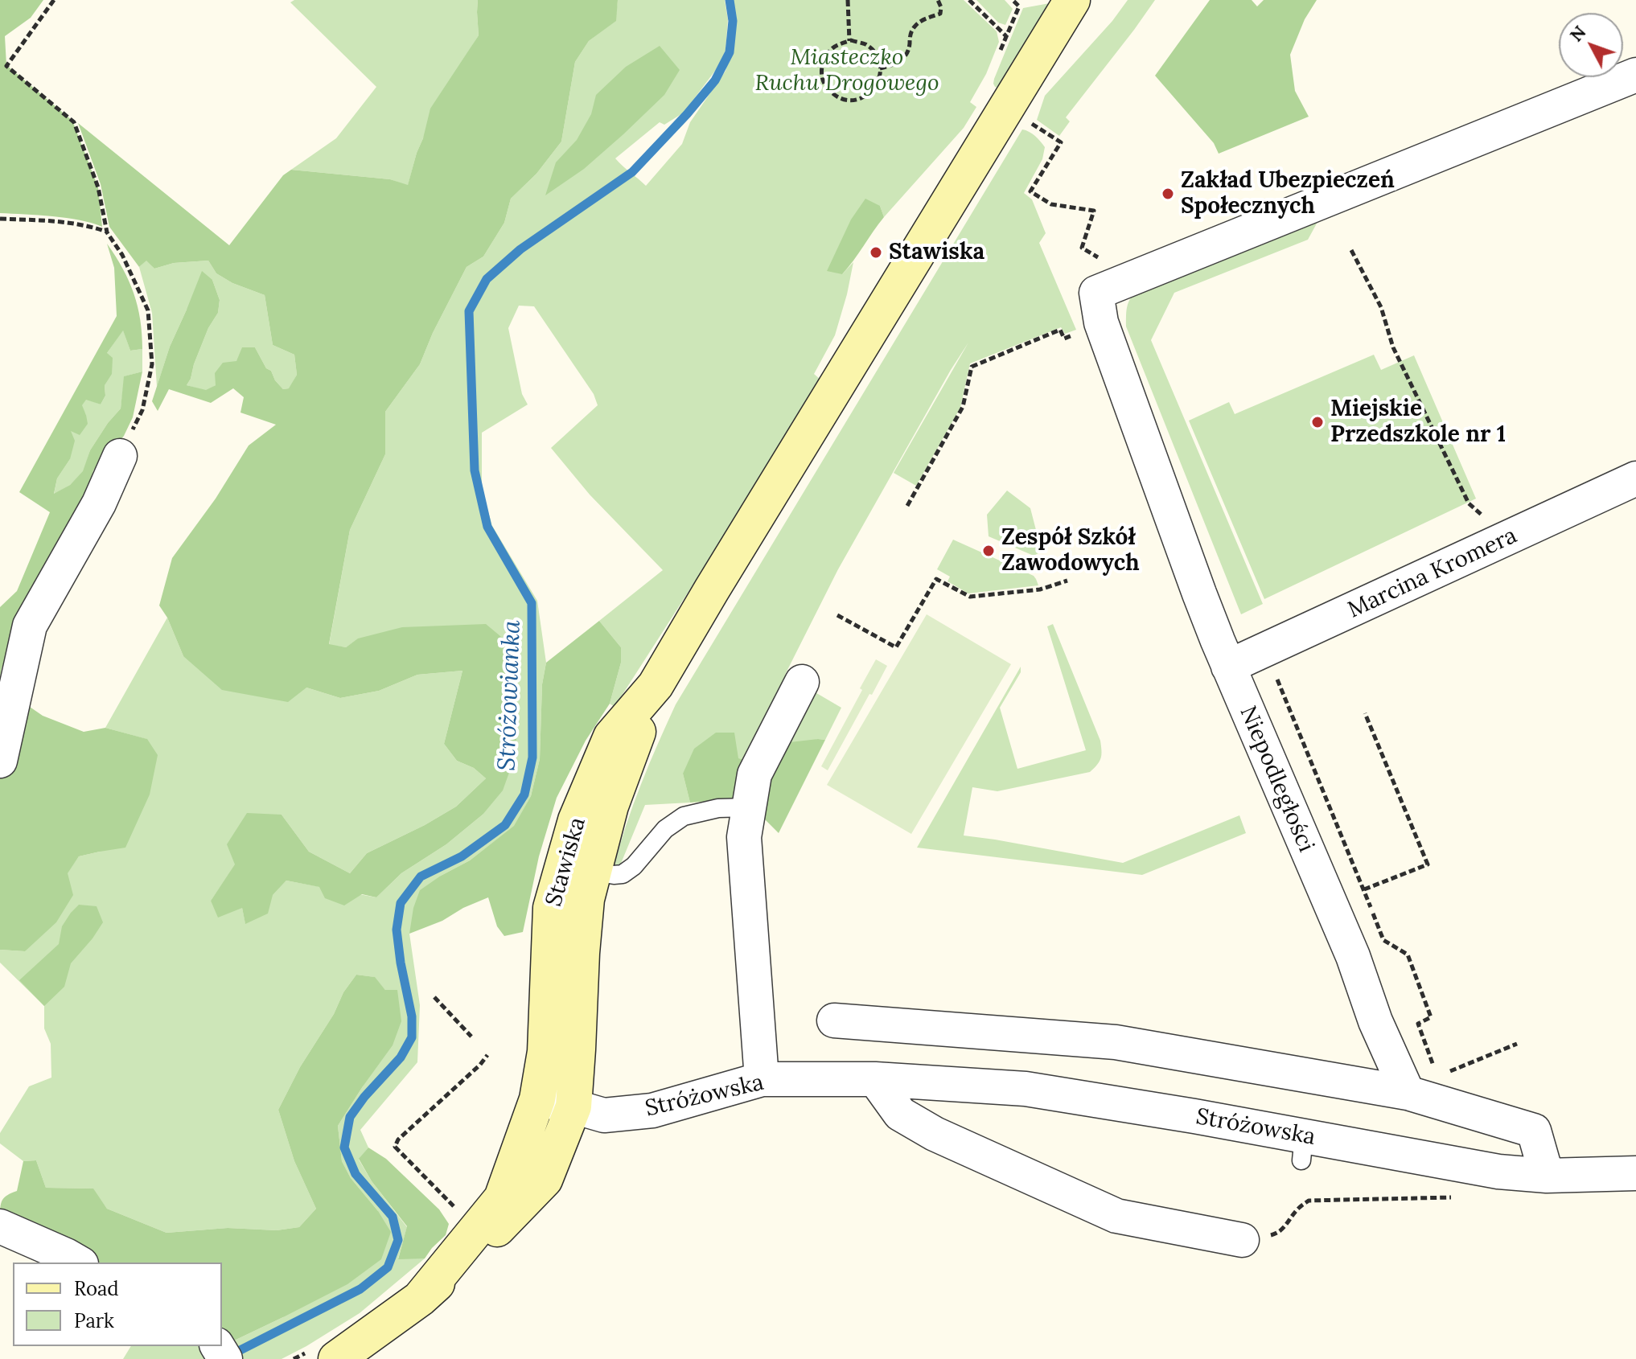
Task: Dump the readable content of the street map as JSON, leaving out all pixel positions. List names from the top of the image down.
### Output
{
  "streets": {
    "main road": ["Stawiska"],
    "street": ["Marcina Kromera", "Niepodległości", "Stróżowska"]
  },
  "crossings": [
    ["Marcina Kromera", "Niepodległości"],
    ["Stawiska", "Stróżowska"]
  ],
  "water": ["Stróżowianka"],
  "parks": ["Miasteczko Ruchu Drogowego"],
  "places": [
    "Zakład Ubezpieczeń Społecznych",
    "Stawiska",
    "Miejskie Przedszkole nr 1",
    "Zespół Szkół Zawodowych"
  ],
  "legend": ["Road", "Park"],
  "north": "top left"
}
